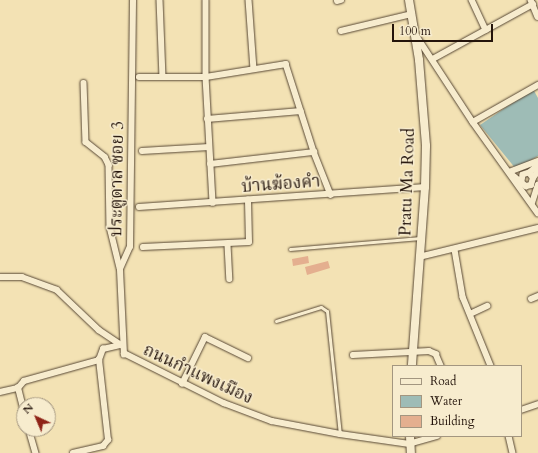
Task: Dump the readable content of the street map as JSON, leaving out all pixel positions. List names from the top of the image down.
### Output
{
  "streets": {
    "main road": ["Pratu Ma Road"],
    "street": ["ประตูดาล ซอย 3", "บ้านฆ้องคำ", "ถนนกำแพงเมือง"]
  },
  "crossings": [
    ["ประตูดาล ซอย 3", "ถนนกำแพงเมือง"],
    ["Pratu Ma Road", "บ้านฆ้องคำ"]
  ],
  "legend": ["Road", "Water", "Building"],
  "scale_bar": "100 m",
  "north": "top left"
}
